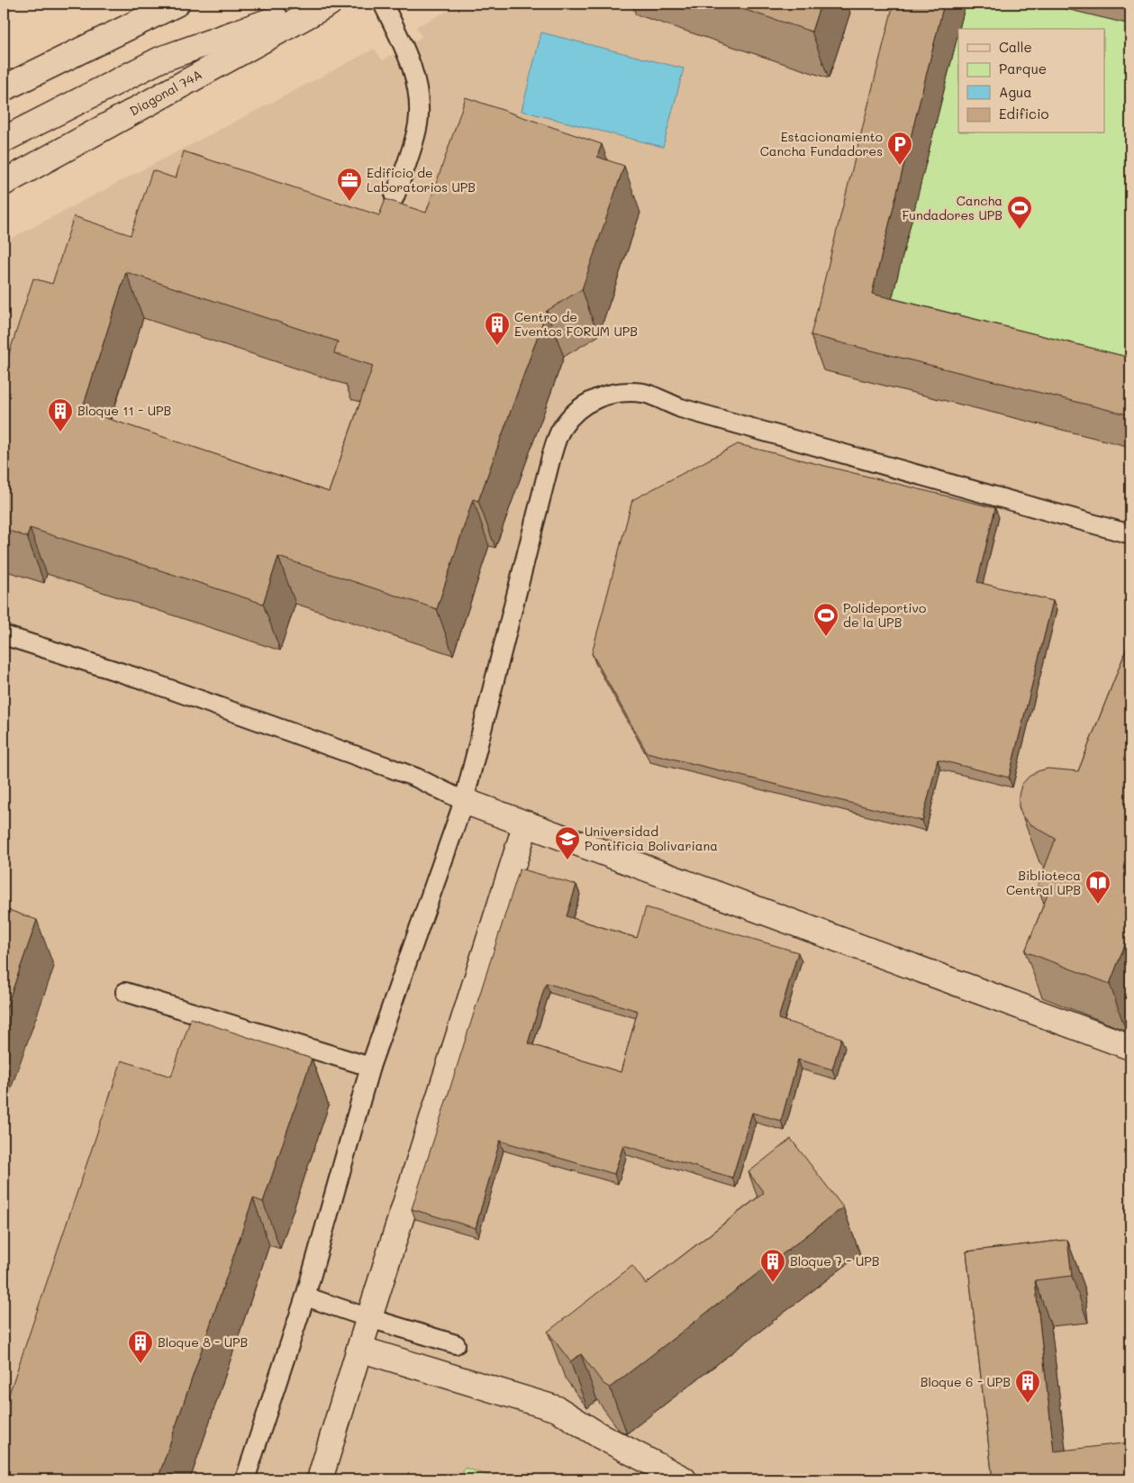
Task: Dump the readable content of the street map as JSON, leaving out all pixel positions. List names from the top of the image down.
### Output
{
  "streets": {
    "street": ["Diagonal 74A"]
  },
  "places": {
    "parking": ["Estacionamiento Cancha Fundadores"],
    "office": ["Edificio de Laboratorios UPB"],
    "sports": ["Cancha Fundadores UPB", "Polideportivo de la UPB"],
    "building": [
      "Centro de Eventos FORUM UPB",
      "Bloque 11 - UPB",
      "Bloque 7 - UPB",
      "Bloque 8 - UPB",
      "Bloque 6 - UPB"
    ],
    "school or university": ["Universidad Pontificia Bolivariana"],
    "library": ["Biblioteca Central UPB"]
  },
  "legend": [
    "Calle",
    "Parque",
    "Agua",
    "Edificio"
  ]
}
